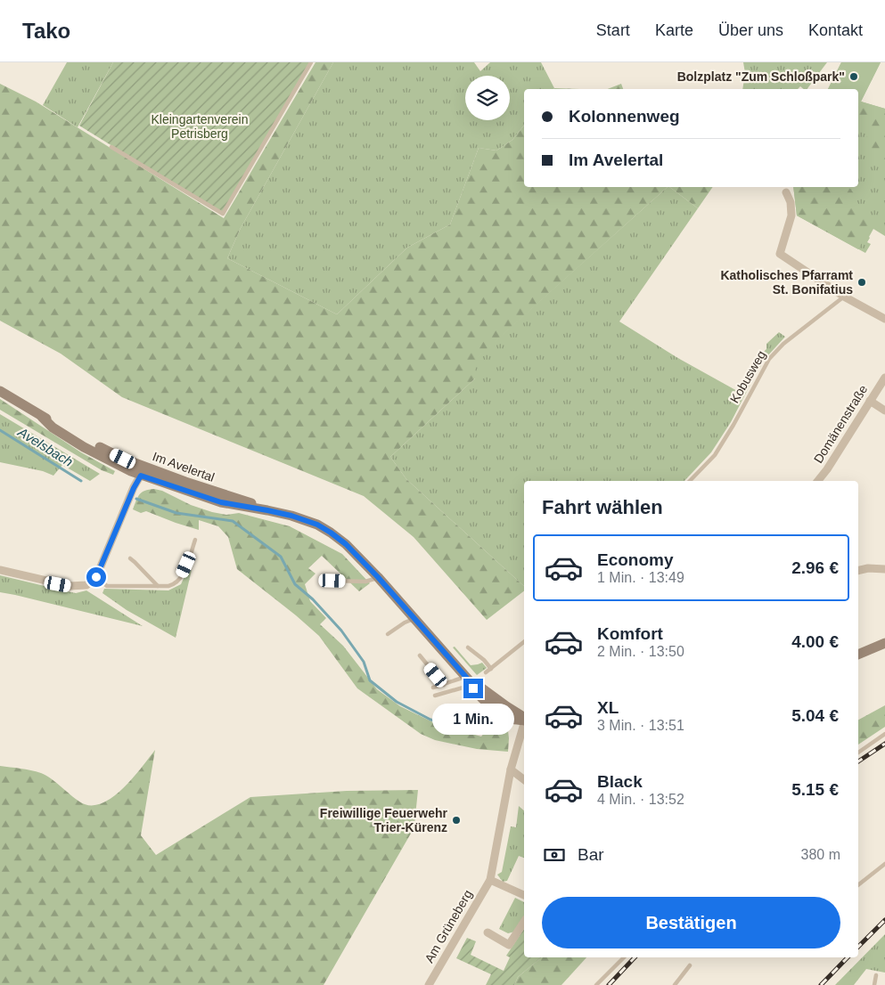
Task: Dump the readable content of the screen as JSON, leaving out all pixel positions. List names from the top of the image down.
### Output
{
  "streets": {
    "main road": ["Im Avelertal"],
    "street": ["Domänenstraße", "Am Grüneberg"],
    "lane": ["Kobusweg"]
  },
  "water": ["Avelsbach"],
  "parks": ["Kleingartenverein Petrisberg"],
  "places": ["Bolzplatz \"Zum Schloßpark\"", "Katholisches Pfarramt St. Bonifatius", "Freiwillige Feuerwehr Trier-Kürenz"],
  "page": {
    "header": "Tako",
    "nav": [
      "Start",
      "Karte",
      "Über uns",
      "Kontakt"
    ],
    "banner": ["Kolonnenweg", "Im Avelertal"],
    "heading": "Fahrt wählen",
    "list": [
      {
        "name": "Economy",
        "note": "1 Min. · 13:49",
        "value": "2.96 €"
      },
      {
        "name": "Komfort",
        "note": "2 Min. · 13:50",
        "value": "4.00 €"
      },
      {
        "name": "XL",
        "note": "3 Min. · 13:51",
        "value": "5.04 €"
      },
      {
        "name": "Black",
        "note": "4 Min. · 13:52",
        "value": "5.15 €"
      }
    ],
    "bubble": "1 Min.",
    "pay": ["Bar", "380 m"],
    "buttons": "Bestätigen"
  }
}
